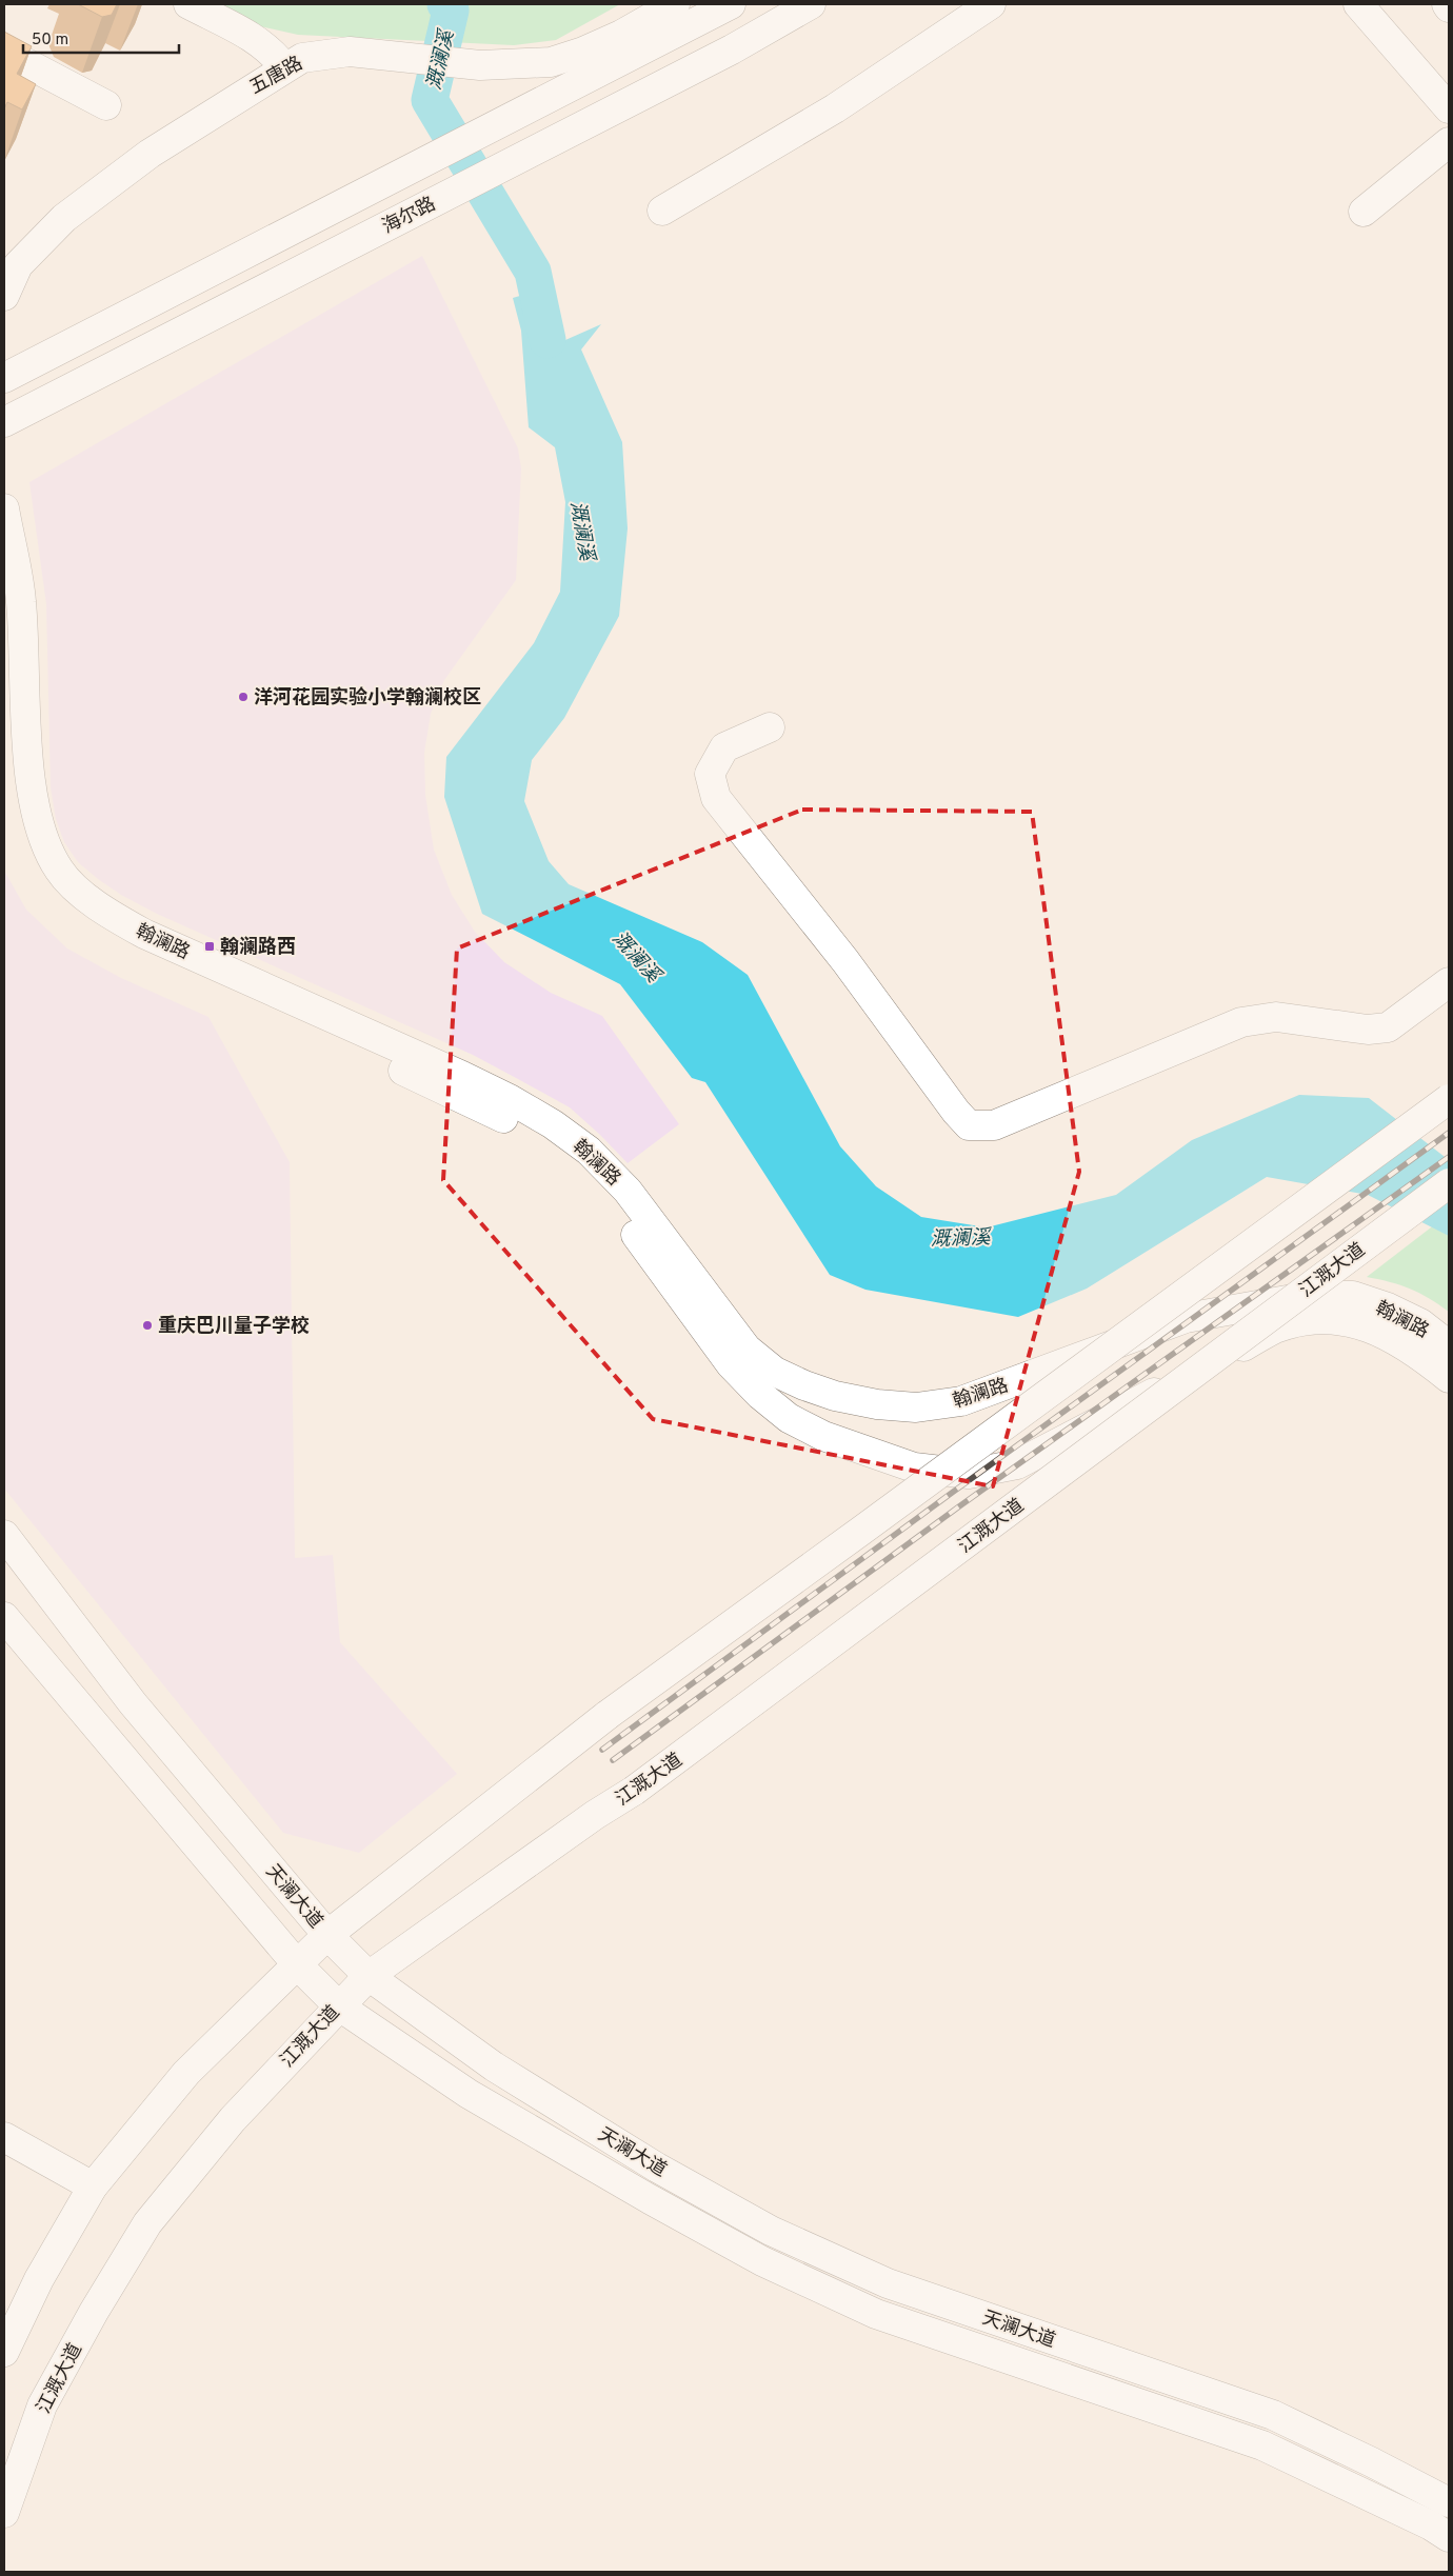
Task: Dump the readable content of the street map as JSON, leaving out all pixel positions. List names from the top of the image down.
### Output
{
  "streets": {
    "street": [
      "五唐路",
      "海尔路",
      "翰澜路",
      "江溉大道",
      "天澜大道"
    ]
  },
  "crossings": [
    ["江溉大道", "天澜大道"]
  ],
  "water": ["溉澜溪"],
  "places": {
    "other": ["洋河花园实验小学翰澜校区", "重庆巴川量子学校"],
    "transit": ["翰澜路西"]
  },
  "scale_bar": "50 m"
}
